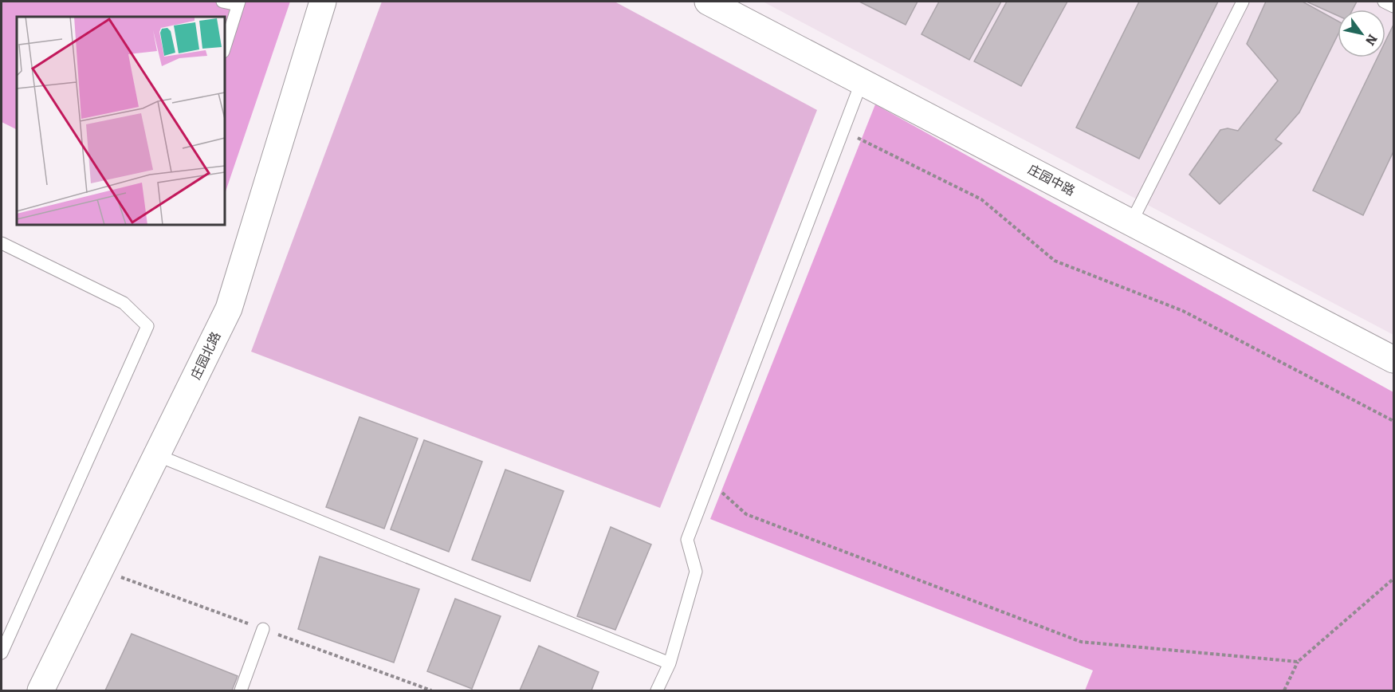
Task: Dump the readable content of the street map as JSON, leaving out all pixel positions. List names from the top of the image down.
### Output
{
  "streets": {
    "street": ["庄园中路", "庄园北路"]
  },
  "north": "bottom right"
}
